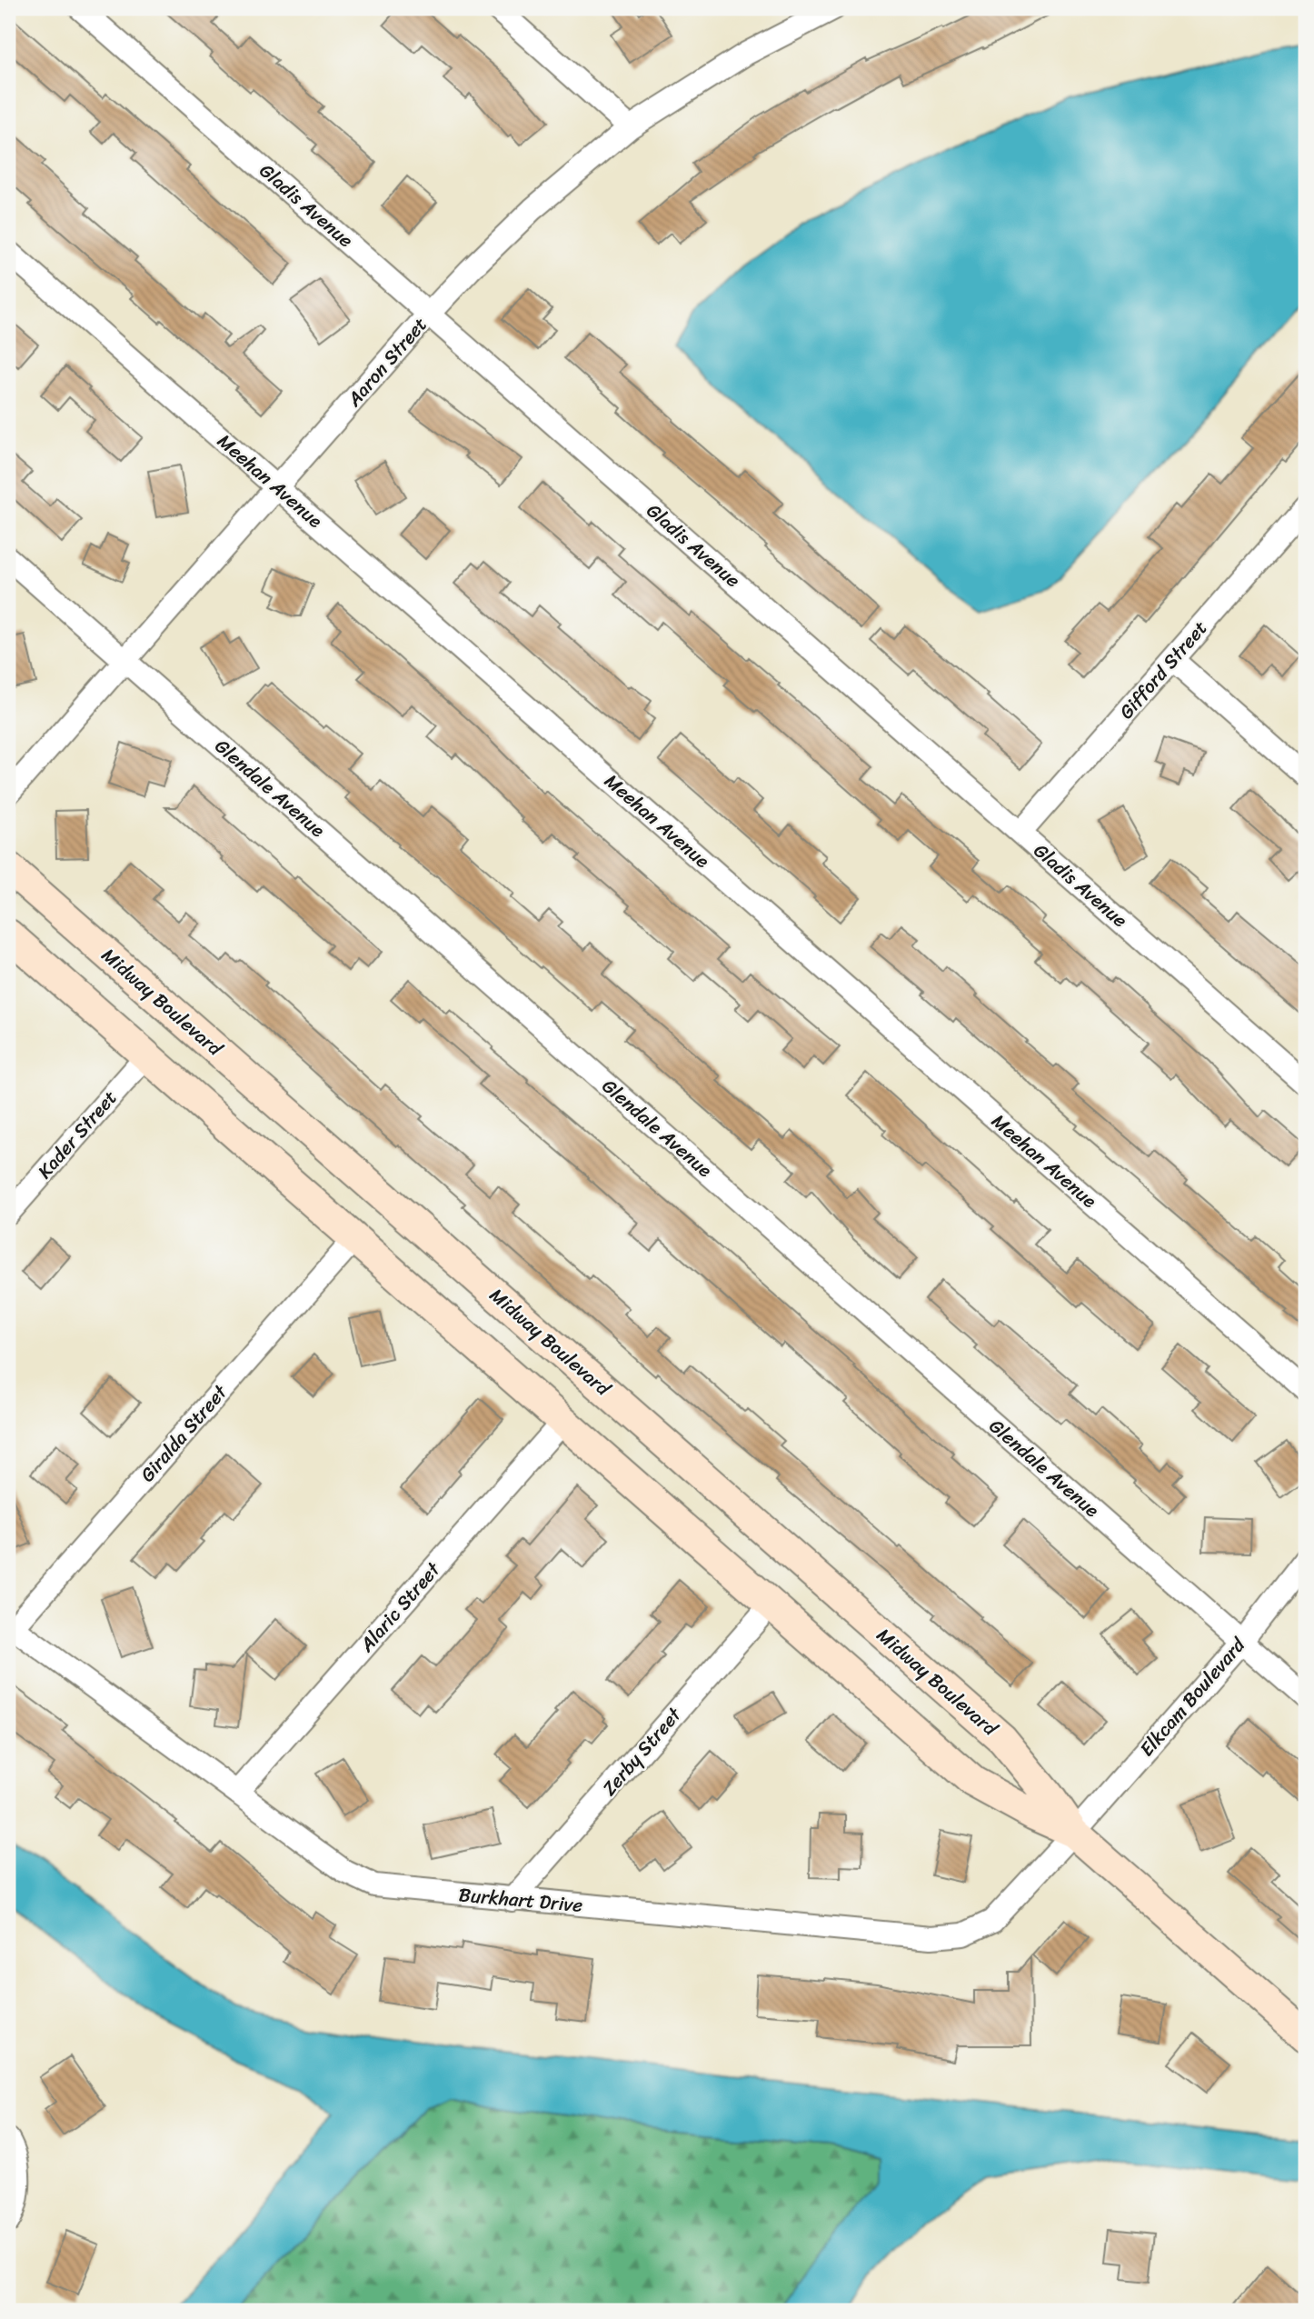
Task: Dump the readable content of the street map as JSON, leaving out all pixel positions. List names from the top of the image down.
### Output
{
  "streets": {
    "street": [
      "Gladis Avenue",
      "Aaron Street",
      "Meehan Avenue",
      "Gifford Street",
      "Glendale Avenue",
      "Midway Boulevard",
      "Kader Street",
      "Giralda Street",
      "Alaric Street",
      "Elkcam Boulevard",
      "Zerby Street",
      "Burkhart Drive"
    ]
  },
  "crossings": [
    ["Gladis Avenue", "Aaron Street"],
    ["Gladis Avenue", "Gifford Street"],
    ["Aaron Street", "Meehan Avenue"],
    ["Aaron Street", "Glendale Avenue"],
    ["Glendale Avenue", "Elkcam Boulevard"],
    ["Midway Boulevard", "Kader Street"],
    ["Midway Boulevard", "Giralda Street"],
    ["Midway Boulevard", "Alaric Street"],
    ["Midway Boulevard", "Elkcam Boulevard"],
    ["Midway Boulevard", "Zerby Street"],
    ["Midway Boulevard", "Burkhart Drive"],
    ["Giralda Street", "Burkhart Drive"],
    ["Alaric Street", "Burkhart Drive"],
    ["Elkcam Boulevard", "Burkhart Drive"],
    ["Zerby Street", "Burkhart Drive"]
  ]
}
